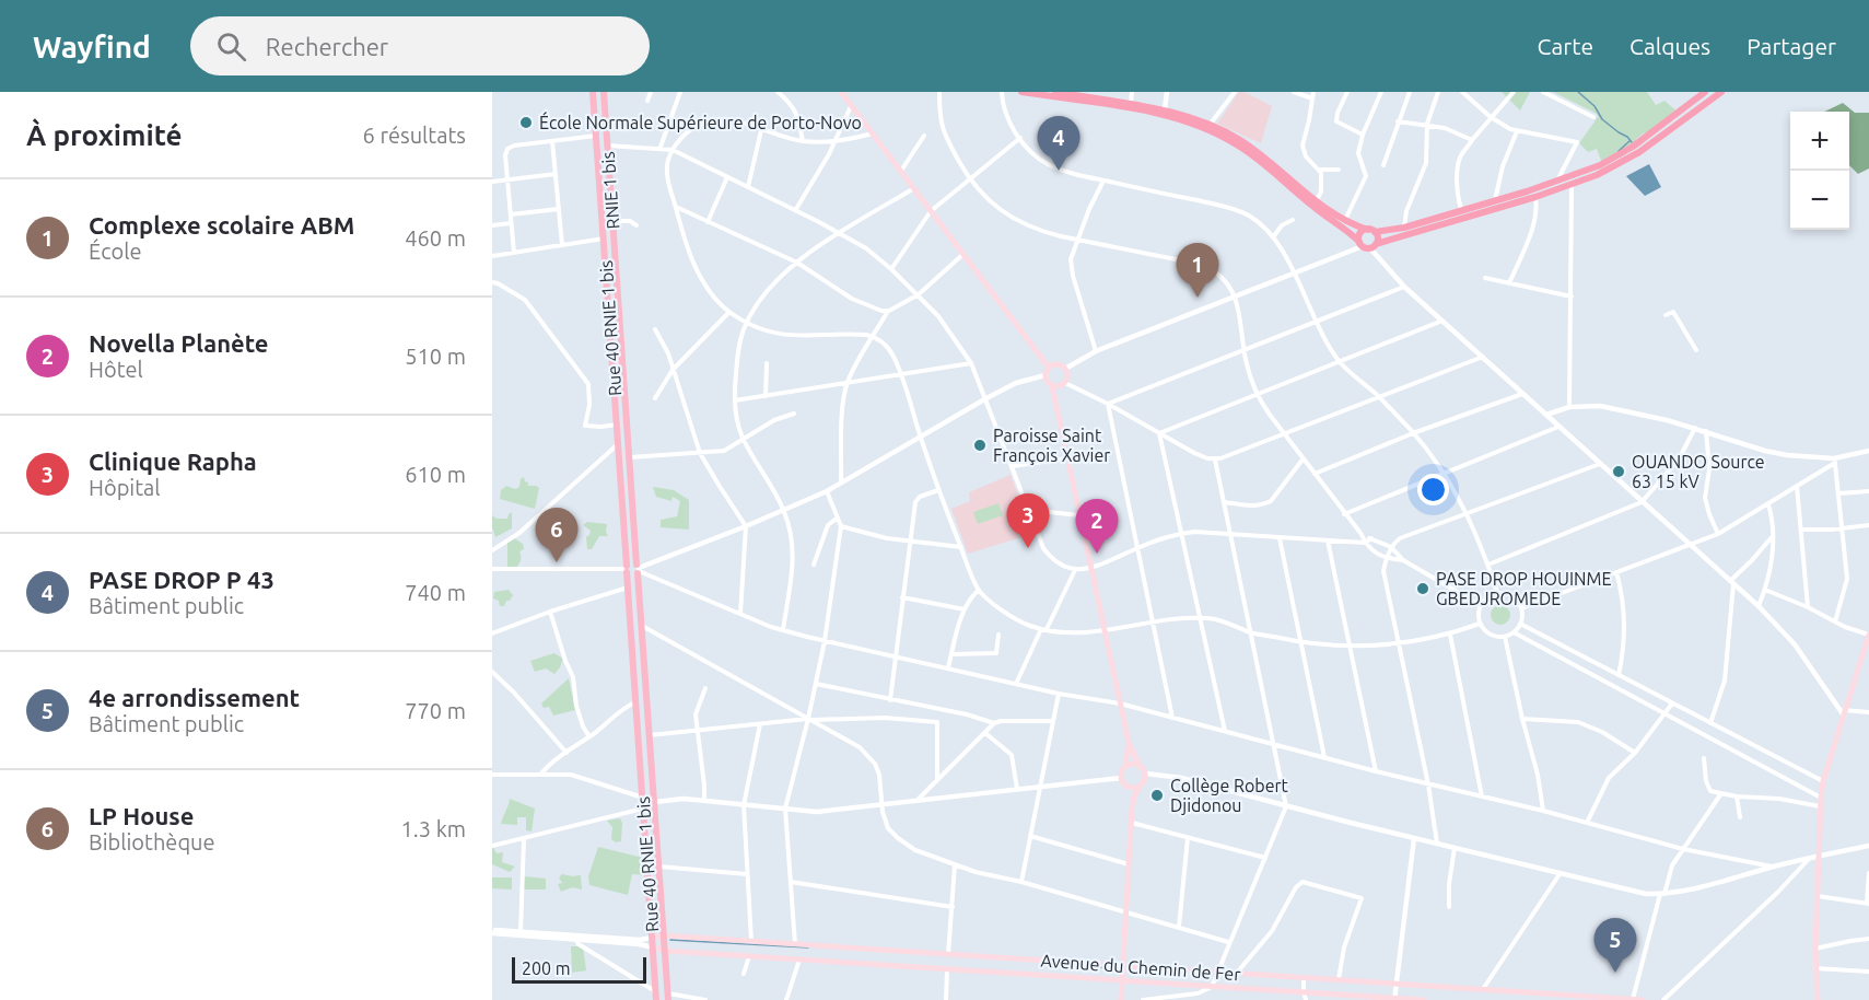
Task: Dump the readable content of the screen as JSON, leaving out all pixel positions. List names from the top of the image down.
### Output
{
  "streets": {
    "main road": ["RNIE 1 bis", "Rue 40 RNIE 1 bis", "Avenue du Chemin de Fer"]
  },
  "crossings": [
    ["RNIE 1 bis", "Rue 40 RNIE 1 bis"],
    ["Rue 40 RNIE 1 bis", "Avenue du Chemin de Fer"]
  ],
  "places": [
    "École Normale Supérieure de Porto-Novo",
    "Paroisse Saint François Xavier",
    "OUANDO Source 63 15 kV",
    "PASE DROP HOUINME GBEDJROMEDE",
    "Collège Robert Djidonou"
  ],
  "scale_bar": "200 m",
  "page": {
    "header": "Wayfind",
    "search": "Rechercher",
    "nav": ["Carte", "Calques", "Partager"],
    "heading": ["À proximité", "6 résultats"],
    "map_buttons": ["+", "−"],
    "pins": [
      "4",
      "1",
      "3",
      "2",
      "6",
      "5"
    ],
    "list": [
      {
        "mark": "1",
        "name": "Complexe scolaire ABM",
        "note": "École",
        "value": "460 m"
      },
      {
        "mark": "2",
        "name": "Novella Planète",
        "note": "Hôtel",
        "value": "510 m"
      },
      {
        "mark": "3",
        "name": "Clinique Rapha",
        "note": "Hôpital",
        "value": "610 m"
      },
      {
        "mark": "4",
        "name": "PASE DROP P 43",
        "note": "Bâtiment public",
        "value": "740 m"
      },
      {
        "mark": "5",
        "name": "4e arrondissement",
        "note": "Bâtiment public",
        "value": "770 m"
      },
      {
        "mark": "6",
        "name": "LP House",
        "note": "Bibliothèque",
        "value": "1.3 km"
      }
    ],
    "scale": "200 m"
  }
}
